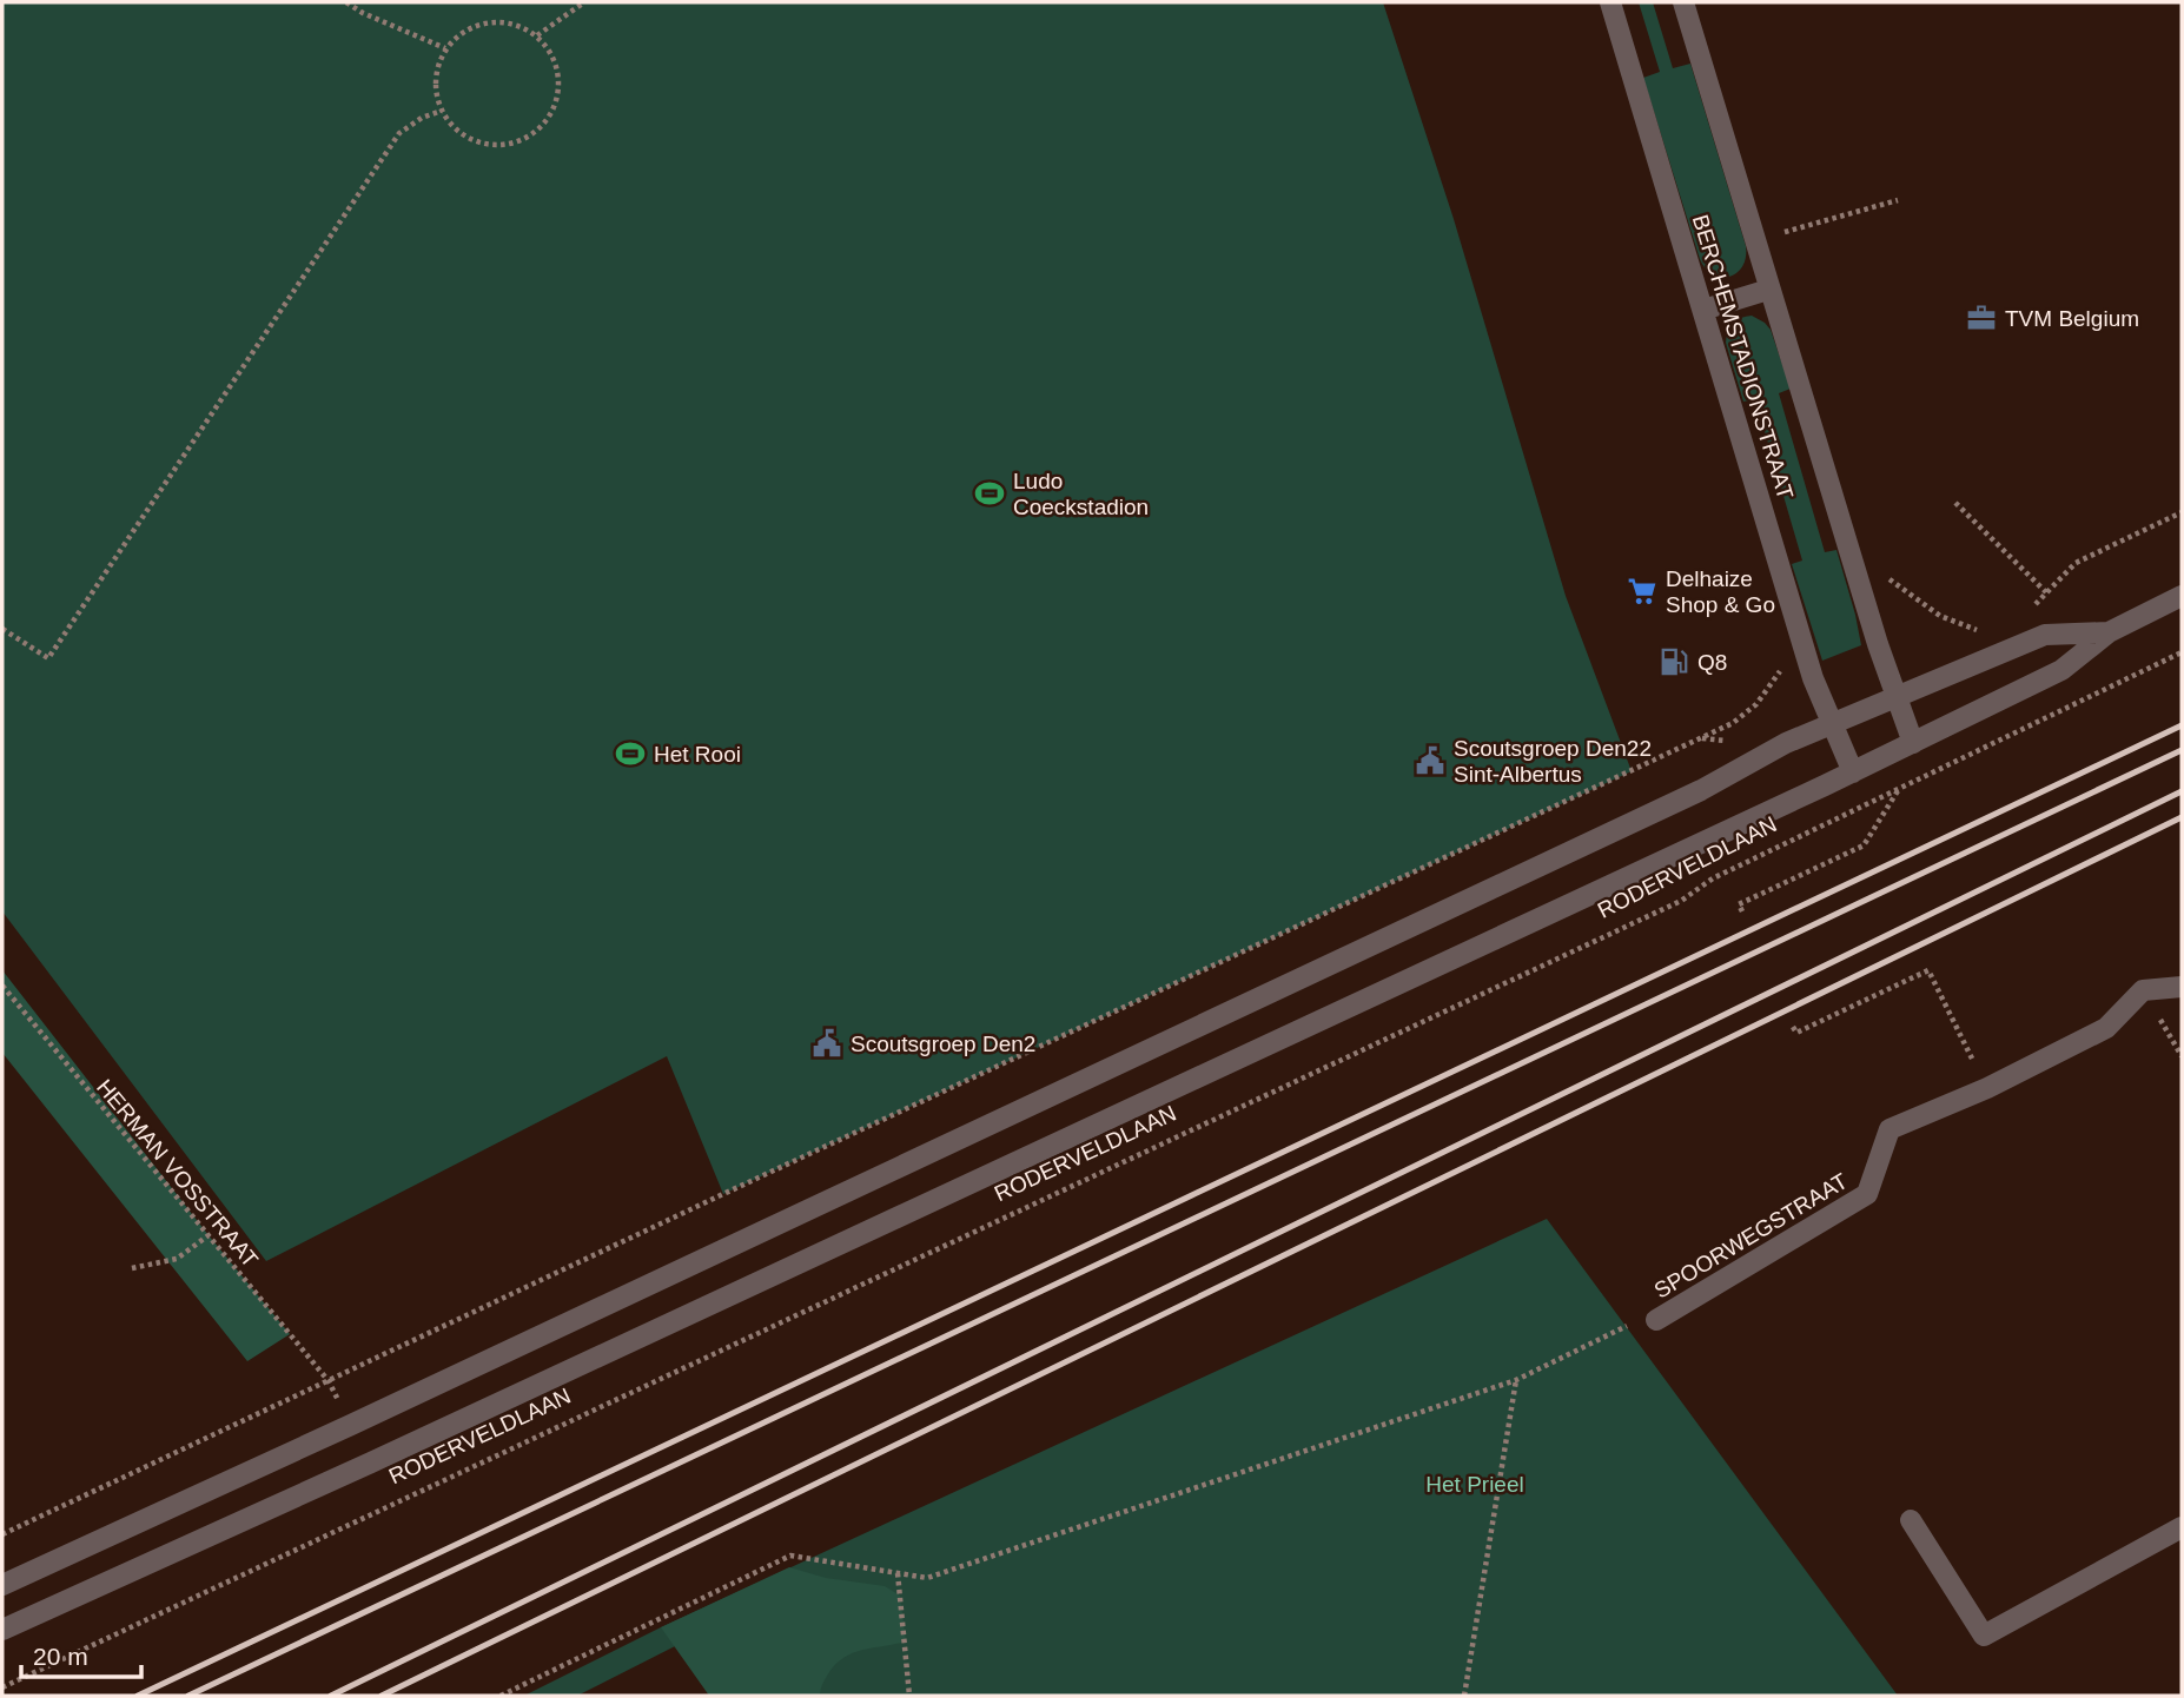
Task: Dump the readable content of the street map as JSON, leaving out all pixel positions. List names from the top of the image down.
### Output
{
  "streets": {
    "street": ["BERCHEMSTADIONSTRAAT", "RODERVELDLAAN", "SPOORWEGSTRAAT"],
    "path": ["HERMAN VOSSTRAAT"]
  },
  "crossings": [
    ["BERCHEMSTADIONSTRAAT", "RODERVELDLAAN"]
  ],
  "parks": ["Het Prieel"],
  "places": {
    "office": ["TVM Belgium"],
    "sports": ["Ludo Coeckstadion", "Het Rooi"],
    "supermarket": ["Delhaize Shop & Go"],
    "fuel station": ["Q8"],
    "public building": ["Scoutsgroep Den22 Sint-Albertus", "Scoutsgroep Den2"]
  },
  "scale_bar": "20 m"
}
